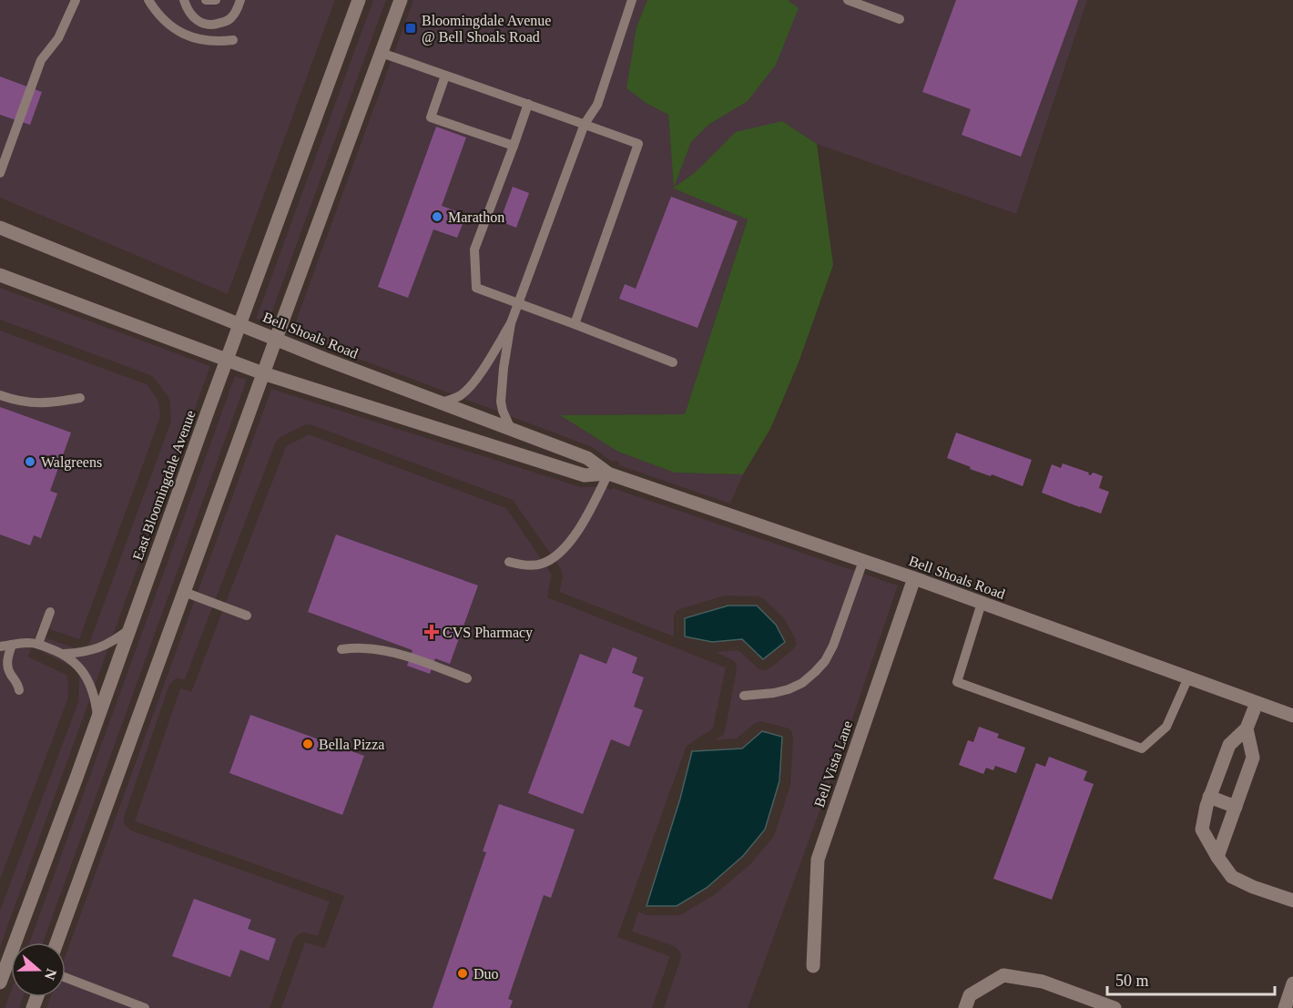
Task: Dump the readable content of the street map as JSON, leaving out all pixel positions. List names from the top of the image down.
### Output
{
  "streets": {
    "main road": ["Bell Shoals Road", "East Bloomingdale Avenue", "Bell Vista Lane"]
  },
  "crossings": [
    ["Bell Shoals Road", "East Bloomingdale Avenue"],
    ["Bell Shoals Road", "Bell Vista Lane"]
  ],
  "places": {
    "transit": ["Bloomingdale Avenue @ Bell Shoals Road"],
    "other": [
      "Marathon",
      "Walgreens",
      "Bella Pizza",
      "Duo"
    ],
    "health": ["CVS Pharmacy"]
  },
  "scale_bar": "50 m",
  "north": "right"
}
